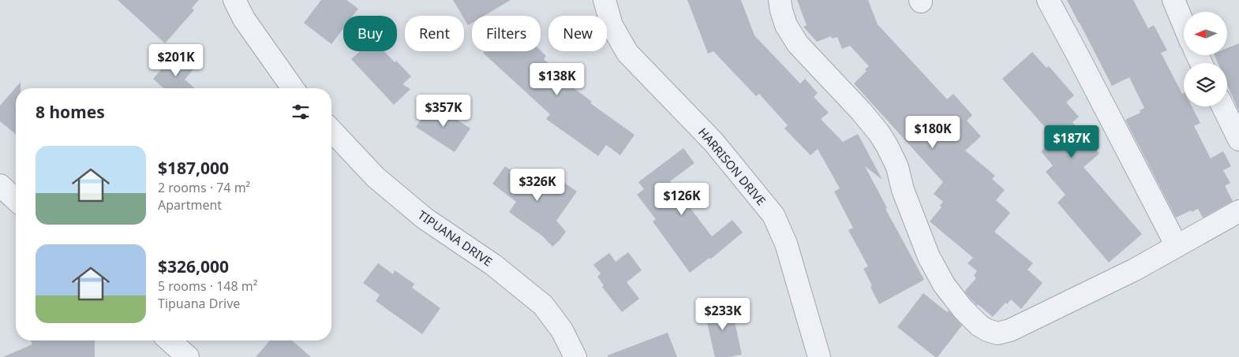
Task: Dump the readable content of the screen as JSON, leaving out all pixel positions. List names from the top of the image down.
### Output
{
  "streets": {
    "street": ["HARRISON DRIVE", "TIPUANA DRIVE"]
  },
  "north": "left",
  "page": {
    "chip": [
      "Buy",
      "Rent",
      "Filters",
      "New"
    ],
    "price": [
      "$201K",
      "$138K",
      "$357K",
      "$180K",
      "$187K",
      "$326K",
      "$126K",
      "$233K"
    ],
    "heading": "8 homes",
    "list": [
      {
        "name": "$187,000",
        "note": "2 rooms · 74 m² · Apartment"
      },
      {
        "name": "$326,000",
        "note": "5 rooms · 148 m² · Tipuana Drive"
      }
    ]
  }
}
